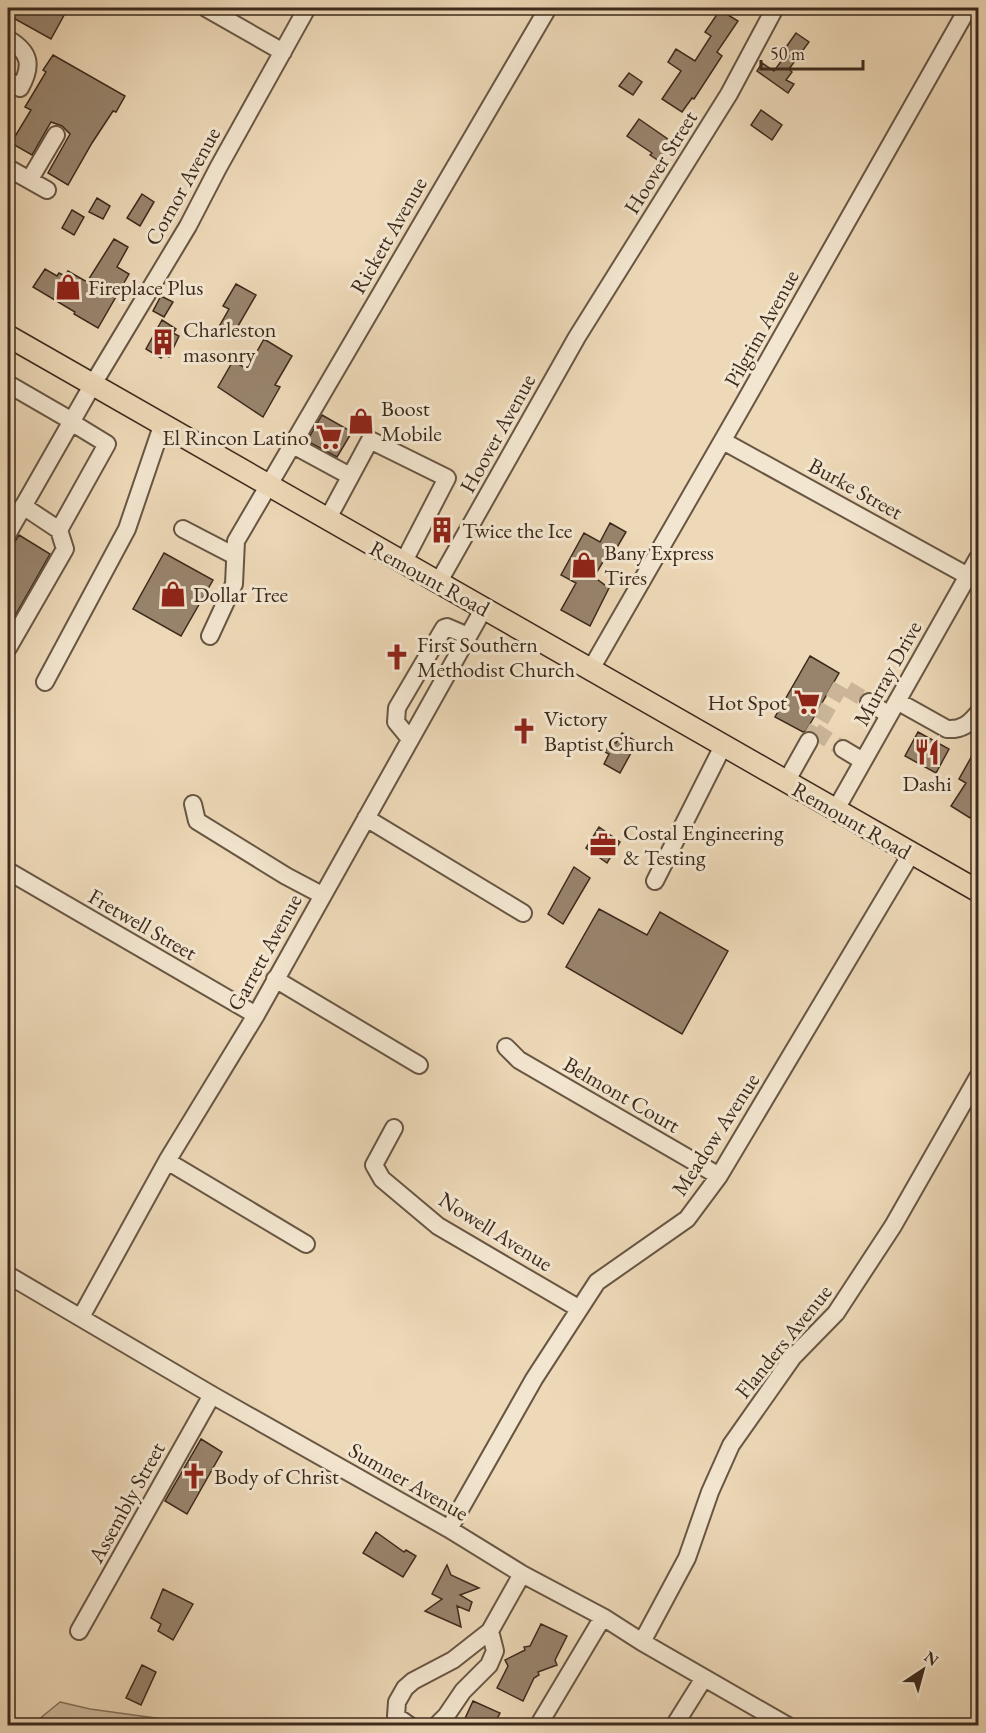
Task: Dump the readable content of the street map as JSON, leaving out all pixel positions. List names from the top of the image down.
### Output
{
  "streets": {
    "main road": ["Remount Road"],
    "street": [
      "Hoover Street",
      "Cornor Avenue",
      "Rickett Avenue",
      "Pilgrim Avenue",
      "Hoover Avenue",
      "Burke Street",
      "Murray Drive",
      "Fretwell Street",
      "Garrett Avenue",
      "Belmont Court",
      "Meadow Avenue",
      "Nowell Avenue",
      "Flanders Avenue",
      "Sumner Avenue",
      "Assembly Street"
    ]
  },
  "crossings": [
    ["Hoover Street", "Hoover Avenue"],
    ["Cornor Avenue", "Remount Road"],
    ["Rickett Avenue", "Remount Road"],
    ["Pilgrim Avenue", "Burke Street"],
    ["Pilgrim Avenue", "Remount Road"],
    ["Hoover Avenue", "Remount Road"],
    ["Burke Street", "Murray Drive"],
    ["Remount Road", "Murray Drive"],
    ["Remount Road", "Garrett Avenue"],
    ["Remount Road", "Meadow Avenue"],
    ["Fretwell Street", "Garrett Avenue"],
    ["Garrett Avenue", "Sumner Avenue"],
    ["Belmont Court", "Meadow Avenue"],
    ["Meadow Avenue", "Nowell Avenue"],
    ["Meadow Avenue", "Sumner Avenue"],
    ["Flanders Avenue", "Sumner Avenue"],
    ["Sumner Avenue", "Assembly Street"]
  ],
  "places": {
    "shop": [
      "Fireplace Plus",
      "Boost Mobile",
      "Bany Express Tires",
      "Dollar Tree"
    ],
    "building": ["Charleston masonry", "Twice the Ice"],
    "supermarket": ["El Rincon Latino", "Hot Spot"],
    "church": ["First Southern Methodist Church", "Victory Baptist Church", "Body of Christ"],
    "restaurant": ["Dashi"],
    "office": ["Costal Engineering & Testing"]
  },
  "scale_bar": "50 m",
  "north": "top right"
}
